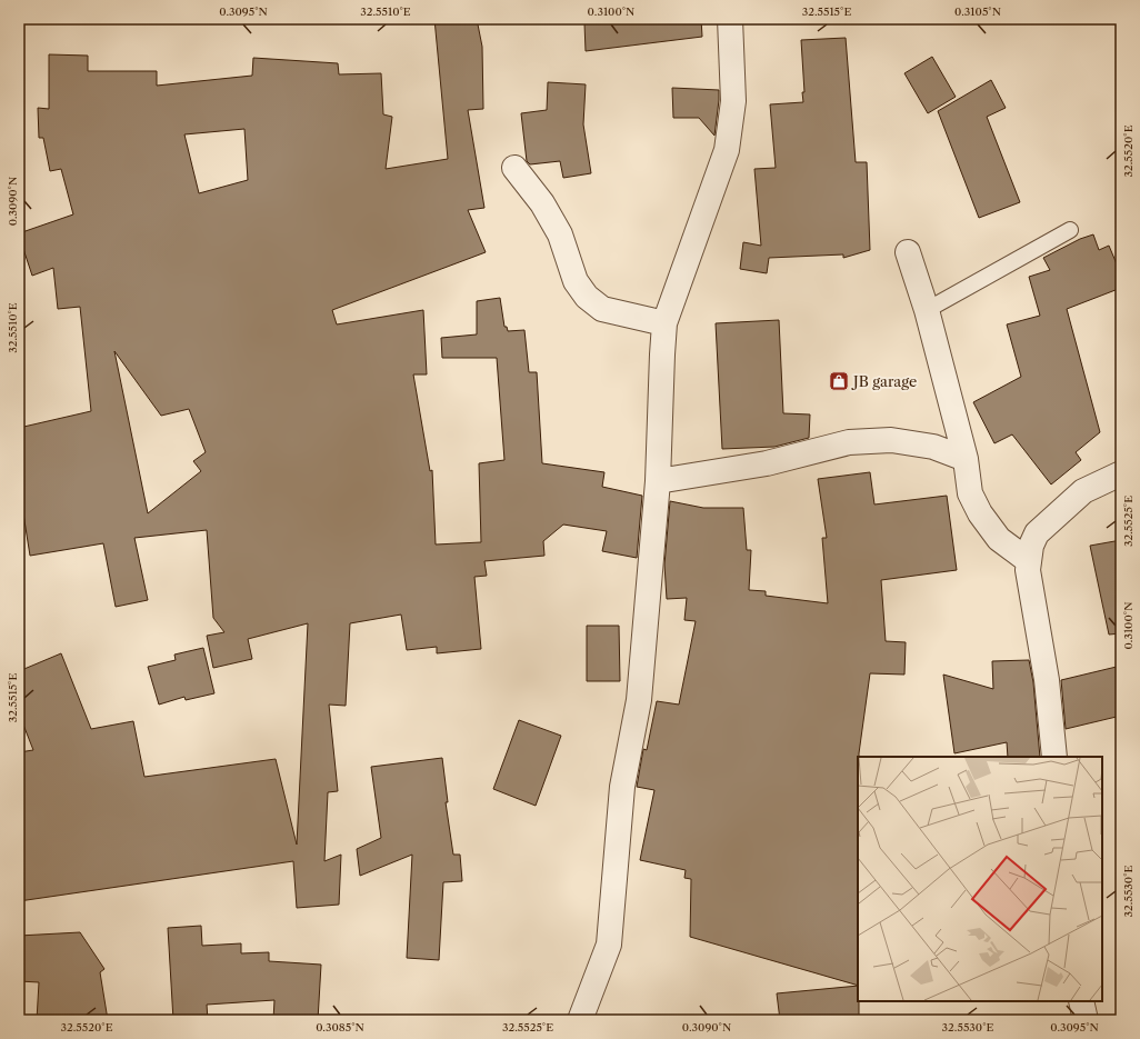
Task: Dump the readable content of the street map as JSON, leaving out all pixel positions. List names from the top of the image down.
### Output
{
  "places": {
    "shop": ["JB garage"]
  },
  "coordinates": [
    "0.3095°N",
    "32.5510°E",
    "0.3100°N",
    "32.5515°E",
    "0.3105°N",
    "32.5520°E",
    "0.3090°N",
    "32.5525°E",
    "32.5530°E",
    "0.3085°N"
  ]
}
